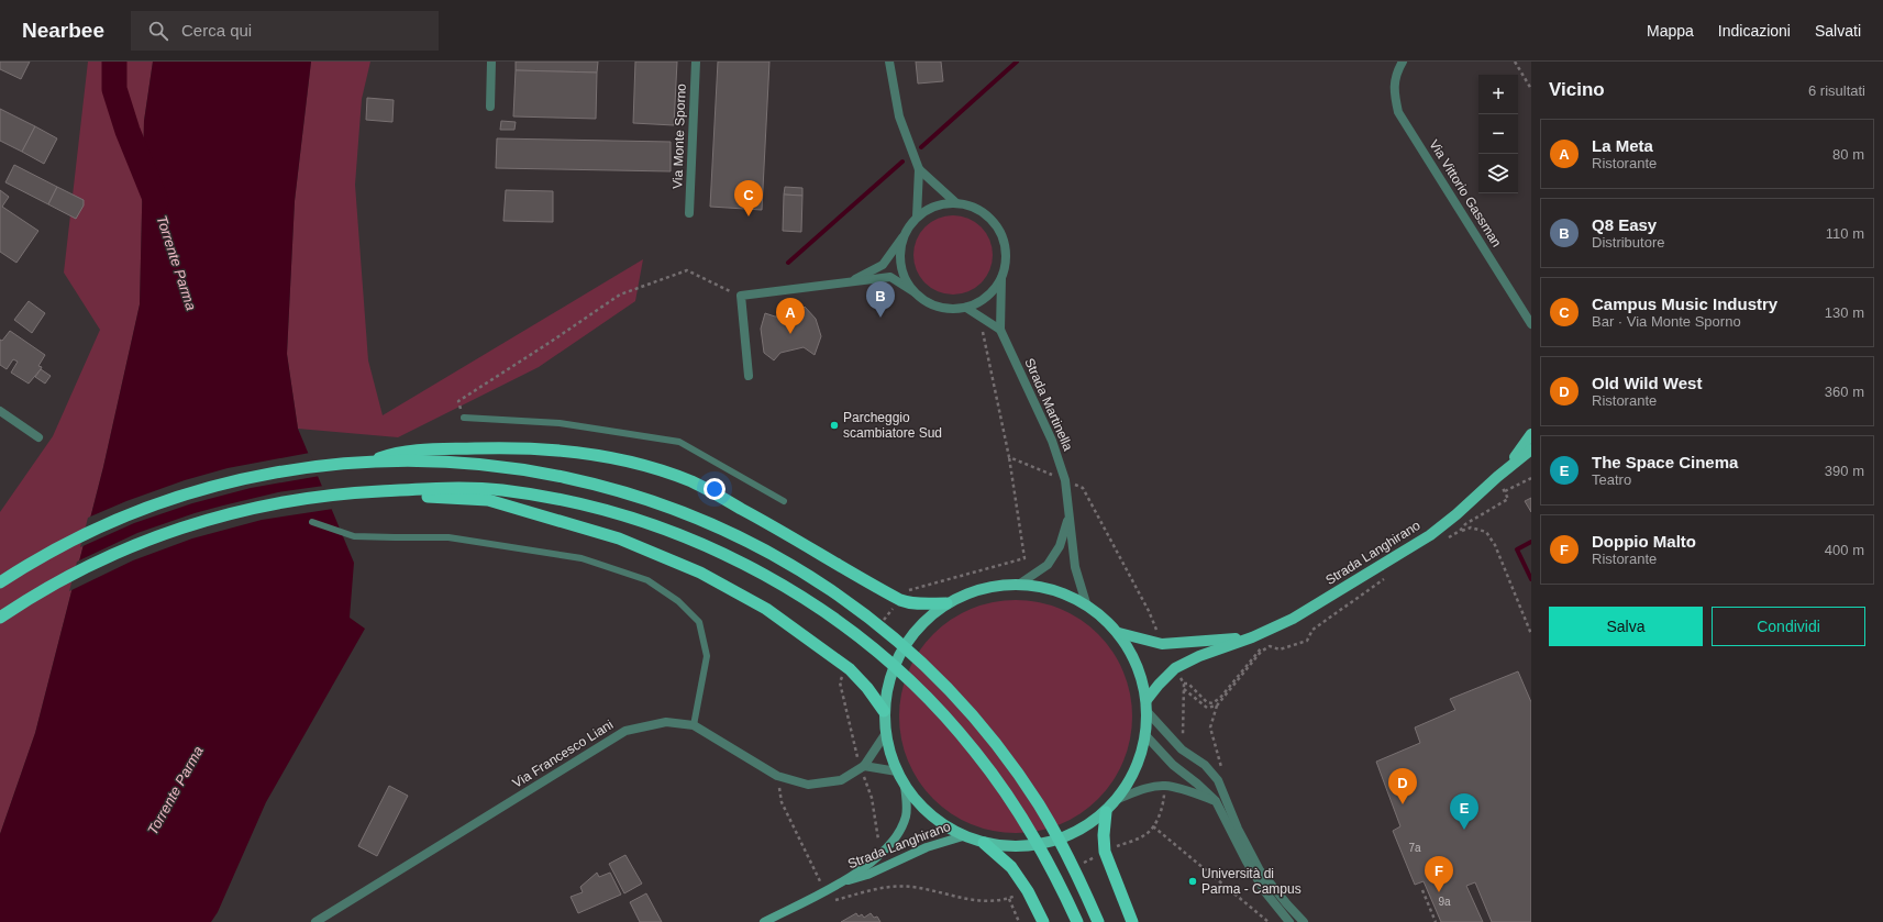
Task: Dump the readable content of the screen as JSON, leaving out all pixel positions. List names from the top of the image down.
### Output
{
  "streets": {
    "main road": ["Strada Langhirano"],
    "street": [
      "Via Monte Sporno",
      "Via Vittorio Gassman",
      "Strada Martinella",
      "Via Francesco Liani"
    ]
  },
  "crossings": [
    ["Strada Martinella", "Strada Langhirano"],
    ["Strada Langhirano", "Via Francesco Liani"]
  ],
  "water": ["Torrente Parma"],
  "places": ["Parcheggio scambiatore Sud", "Università di Parma - Campus"],
  "house_numbers": ["7a", "9a"],
  "page": {
    "header": "Nearbee",
    "search": "Cerca qui",
    "nav": ["Mappa", "Indicazioni", "Salvati"],
    "heading": ["Vicino", "6 risultati"],
    "map_buttons": ["+", "−"],
    "list": [
      {
        "mark": "A",
        "name": "La Meta",
        "note": "Ristorante",
        "value": "80 m"
      },
      {
        "mark": "B",
        "name": "Q8 Easy",
        "note": "Distributore",
        "value": "110 m"
      },
      {
        "mark": "C",
        "name": "Campus Music Industry",
        "note": "Bar · Via Monte Sporno",
        "value": "130 m"
      },
      {
        "mark": "D",
        "name": "Old Wild West",
        "note": "Ristorante",
        "value": "360 m"
      },
      {
        "mark": "E",
        "name": "The Space Cinema",
        "note": "Teatro",
        "value": "390 m"
      },
      {
        "mark": "F",
        "name": "Doppio Malto",
        "note": "Ristorante",
        "value": "400 m"
      }
    ],
    "pins": [
      "C",
      "B",
      "A",
      "D",
      "E",
      "F"
    ],
    "buttons": ["Salva", "Condividi"]
  }
}
